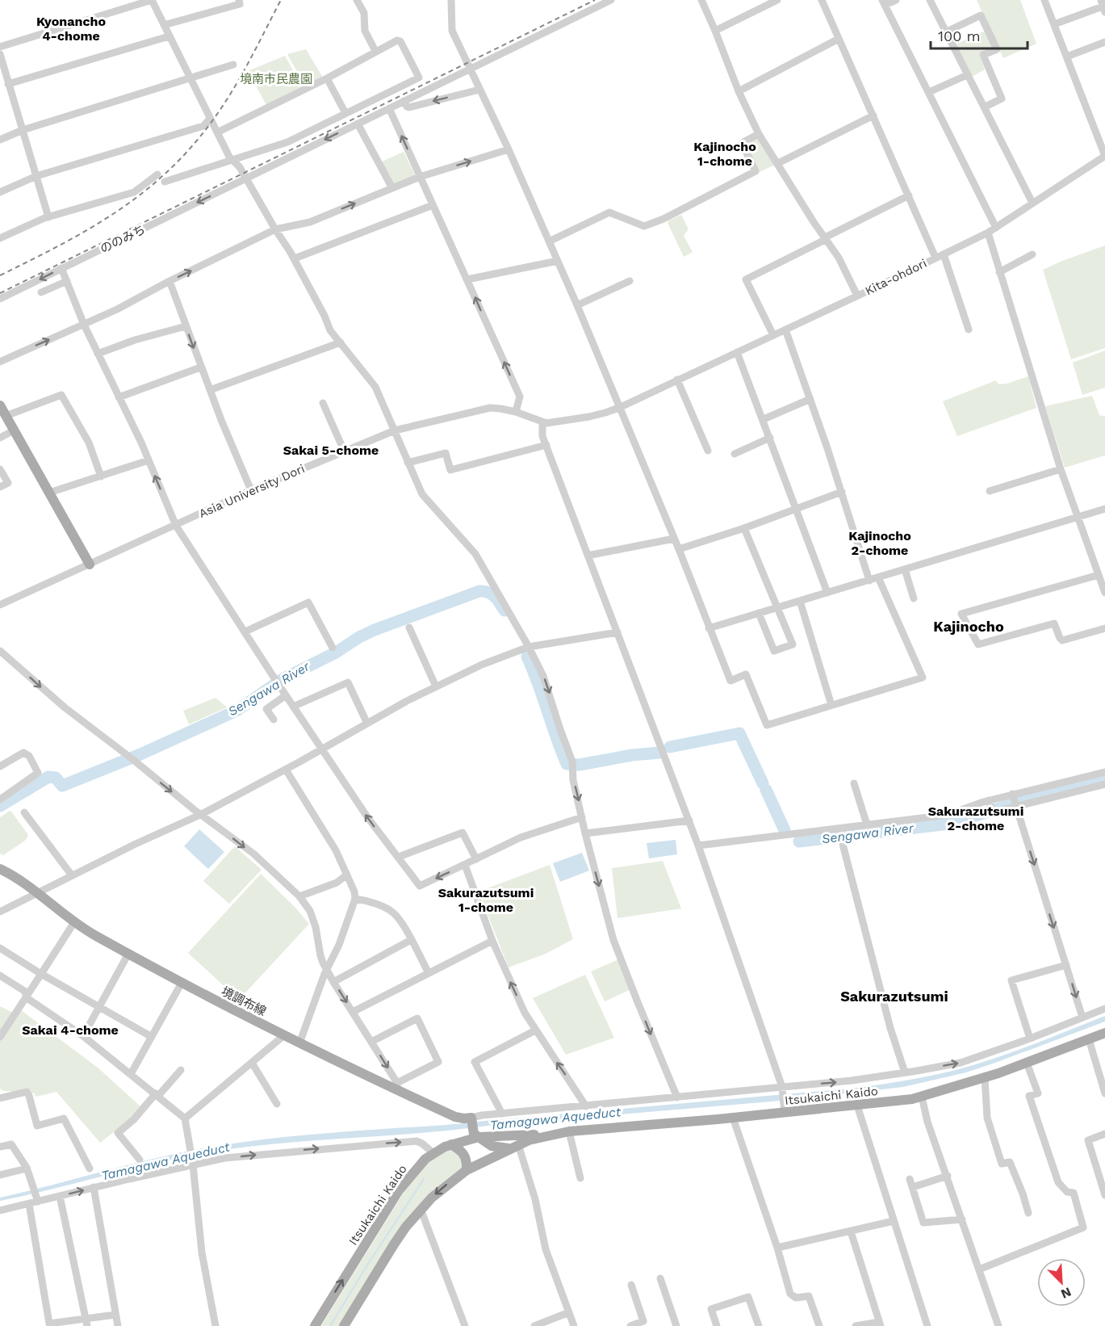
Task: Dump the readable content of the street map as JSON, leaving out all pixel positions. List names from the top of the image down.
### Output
{
  "streets": {
    "main road": ["境調布線", "Itsukaichi Kaido"],
    "street": ["ののみち", "Kita-ohdori", "Asia University Dori"]
  },
  "crossings": [
    ["Kita-ohdori", "Asia University Dori"]
  ],
  "districts": [
    "Kyonancho 4-chome",
    "Kajinocho 1-chome",
    "Sakai 5-chome",
    "Kajinocho 2-chome",
    "Kajinocho",
    "Sakurazutsumi 2-chome",
    "Sakurazutsumi 1-chome",
    "Sakurazutsumi",
    "Sakai 4-chome"
  ],
  "water": ["Sengawa River", "Tamagawa Aqueduct"],
  "parks": ["境南市民農園"],
  "scale_bar": "100 m",
  "north": "bottom right"
}
